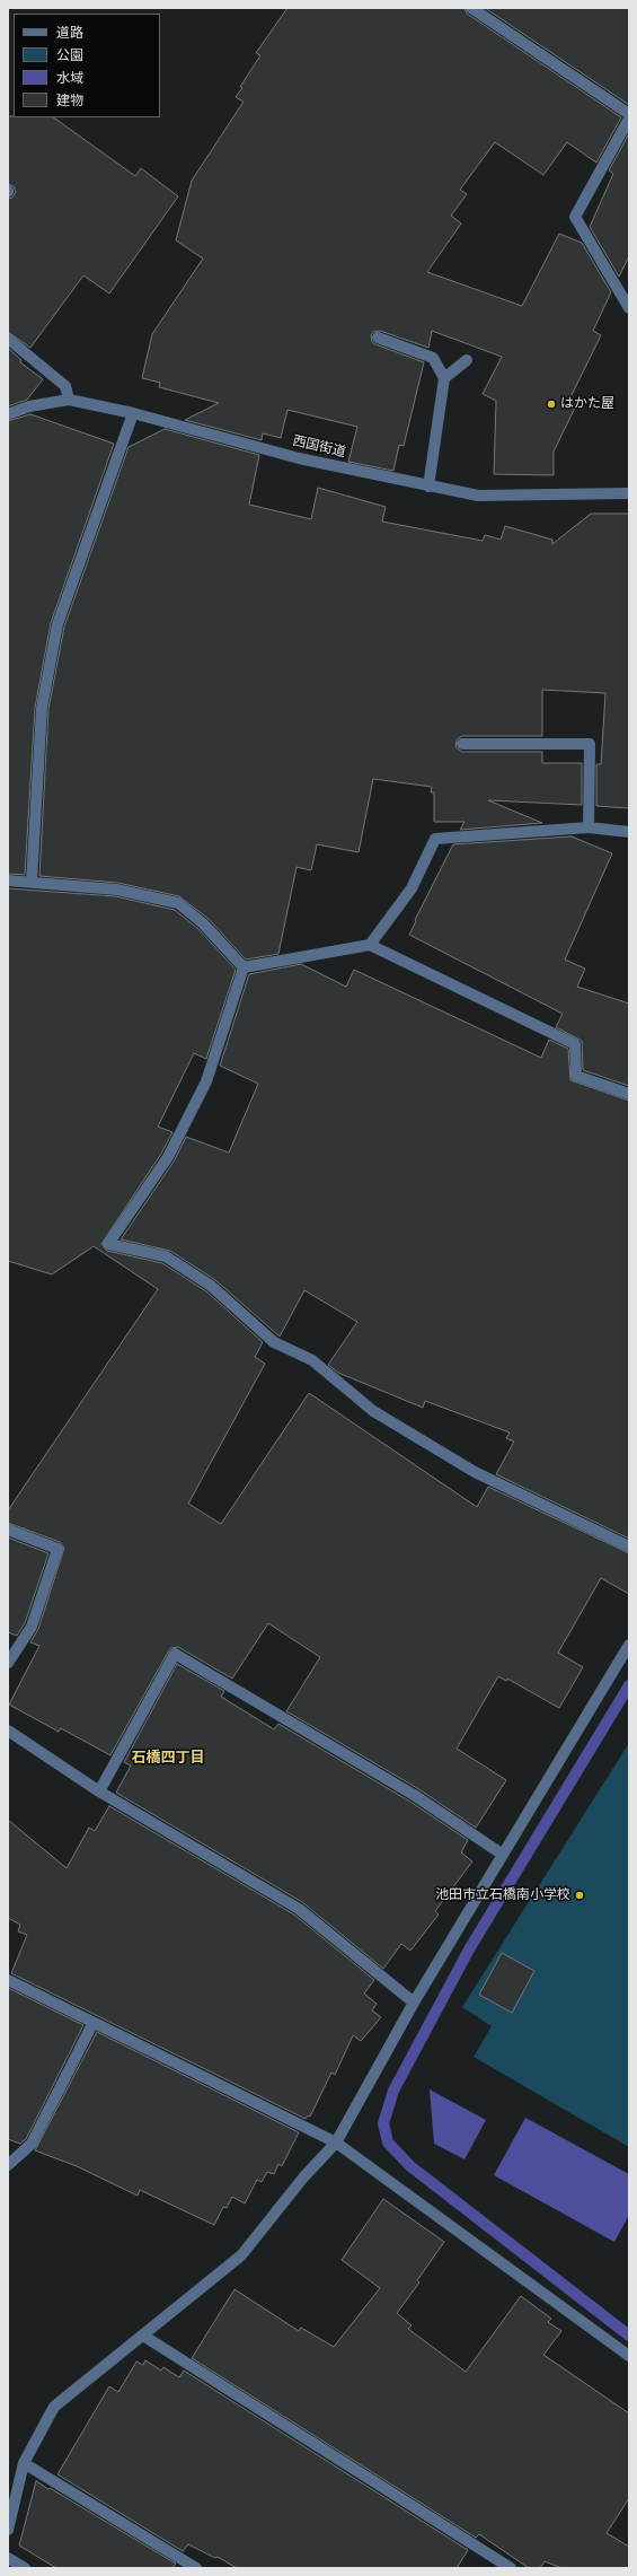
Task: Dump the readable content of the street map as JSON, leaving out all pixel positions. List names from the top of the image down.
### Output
{
  "streets": {
    "street": ["西国街道"]
  },
  "districts": ["石橋四丁目"],
  "places": ["はかた屋", "池田市立石橋南小学校"],
  "legend": [
    "道路",
    "公園",
    "水域",
    "建物"
  ]
}
